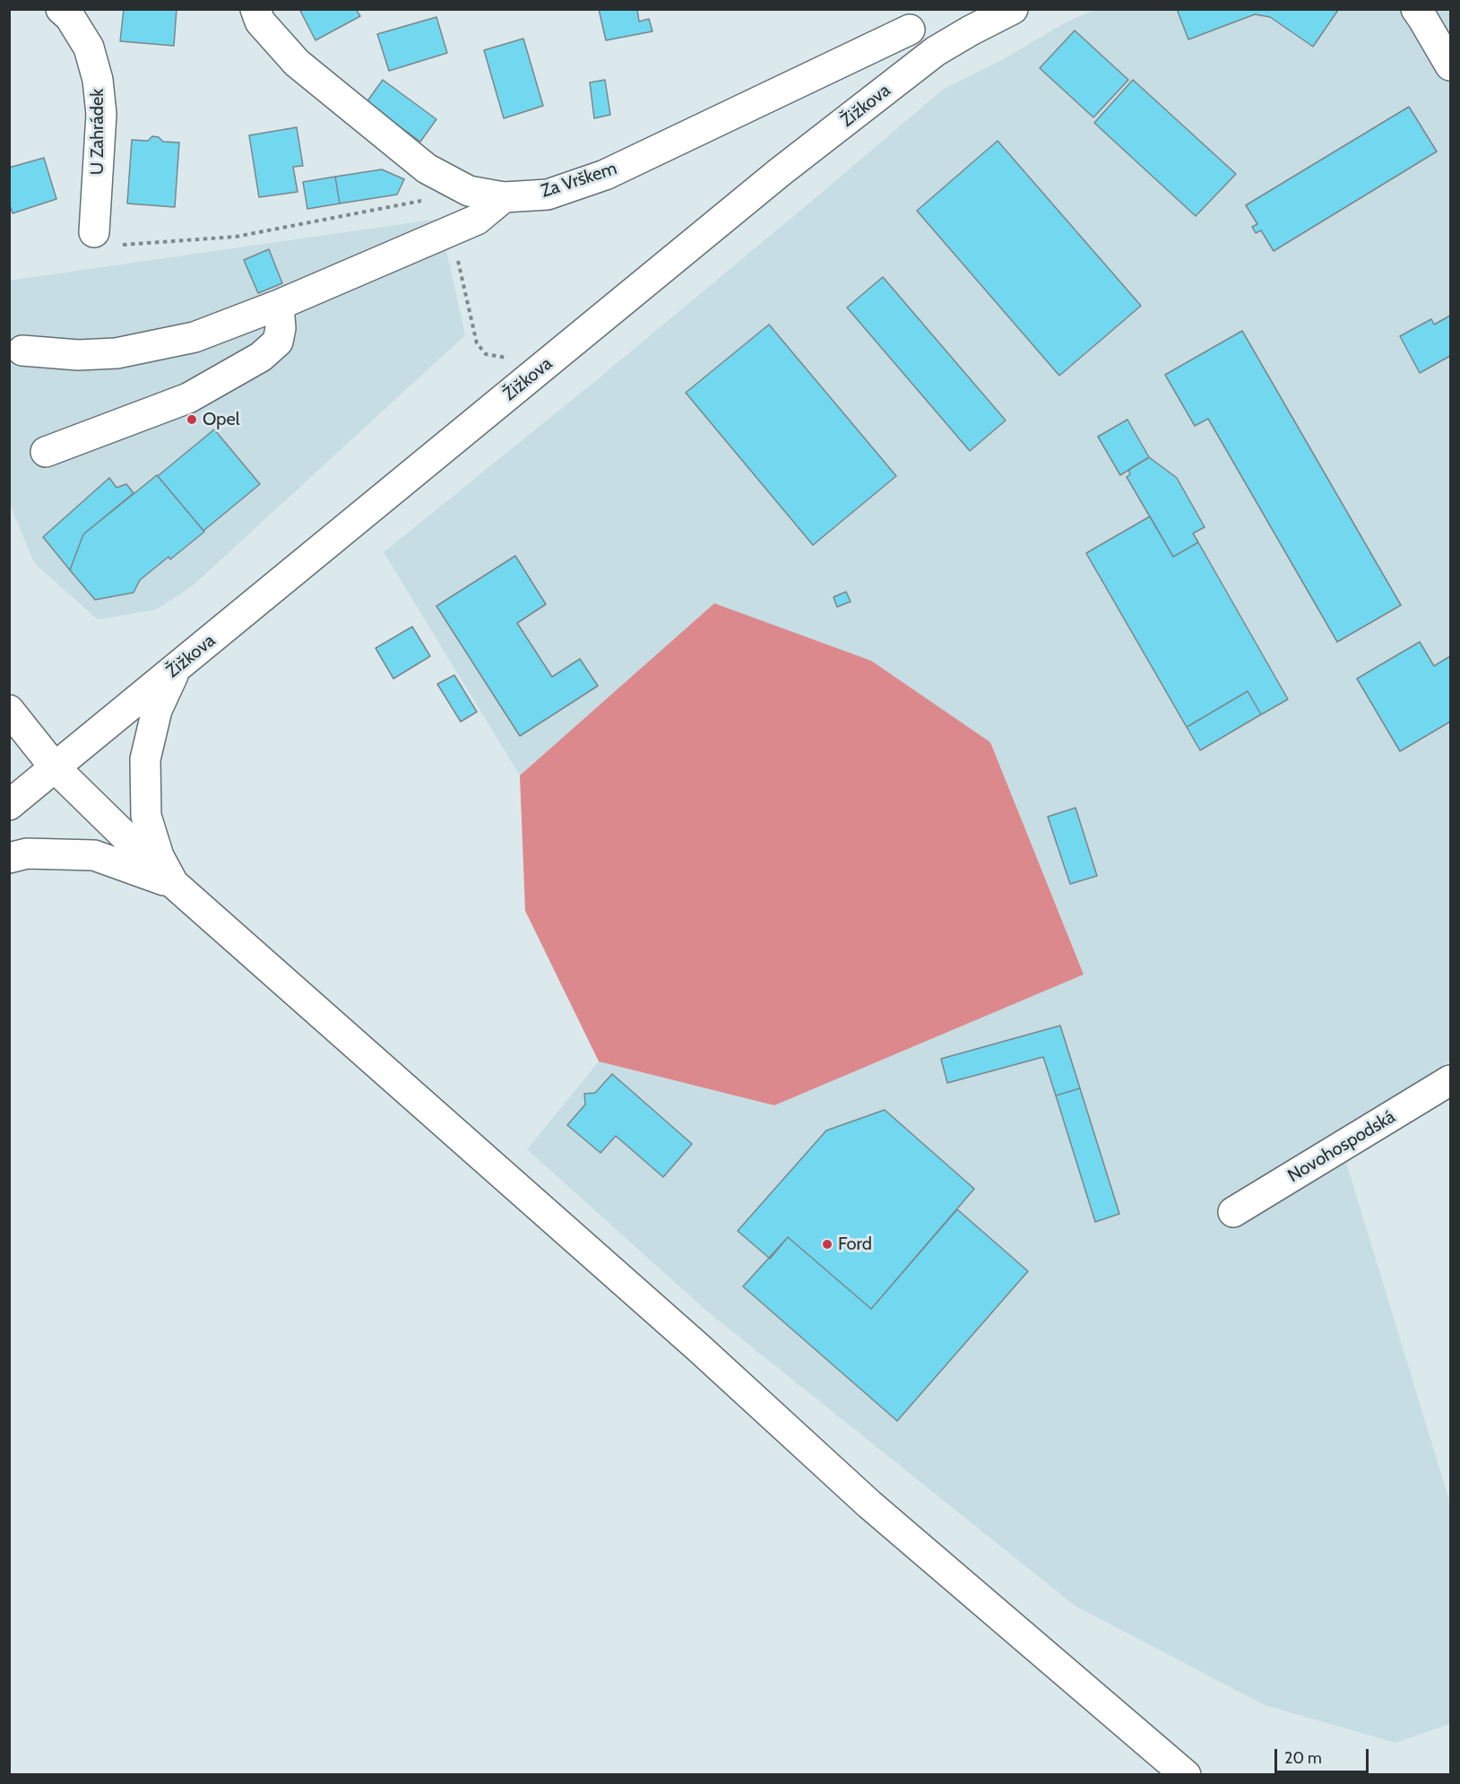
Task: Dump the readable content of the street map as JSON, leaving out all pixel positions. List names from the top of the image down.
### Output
{
  "streets": {
    "street": [
      "Žižkova",
      "U Zahrádek",
      "Za Vrškem",
      "Novohospodská"
    ]
  },
  "places": ["Opel", "Ford"],
  "scale_bar": "20 m"
}
